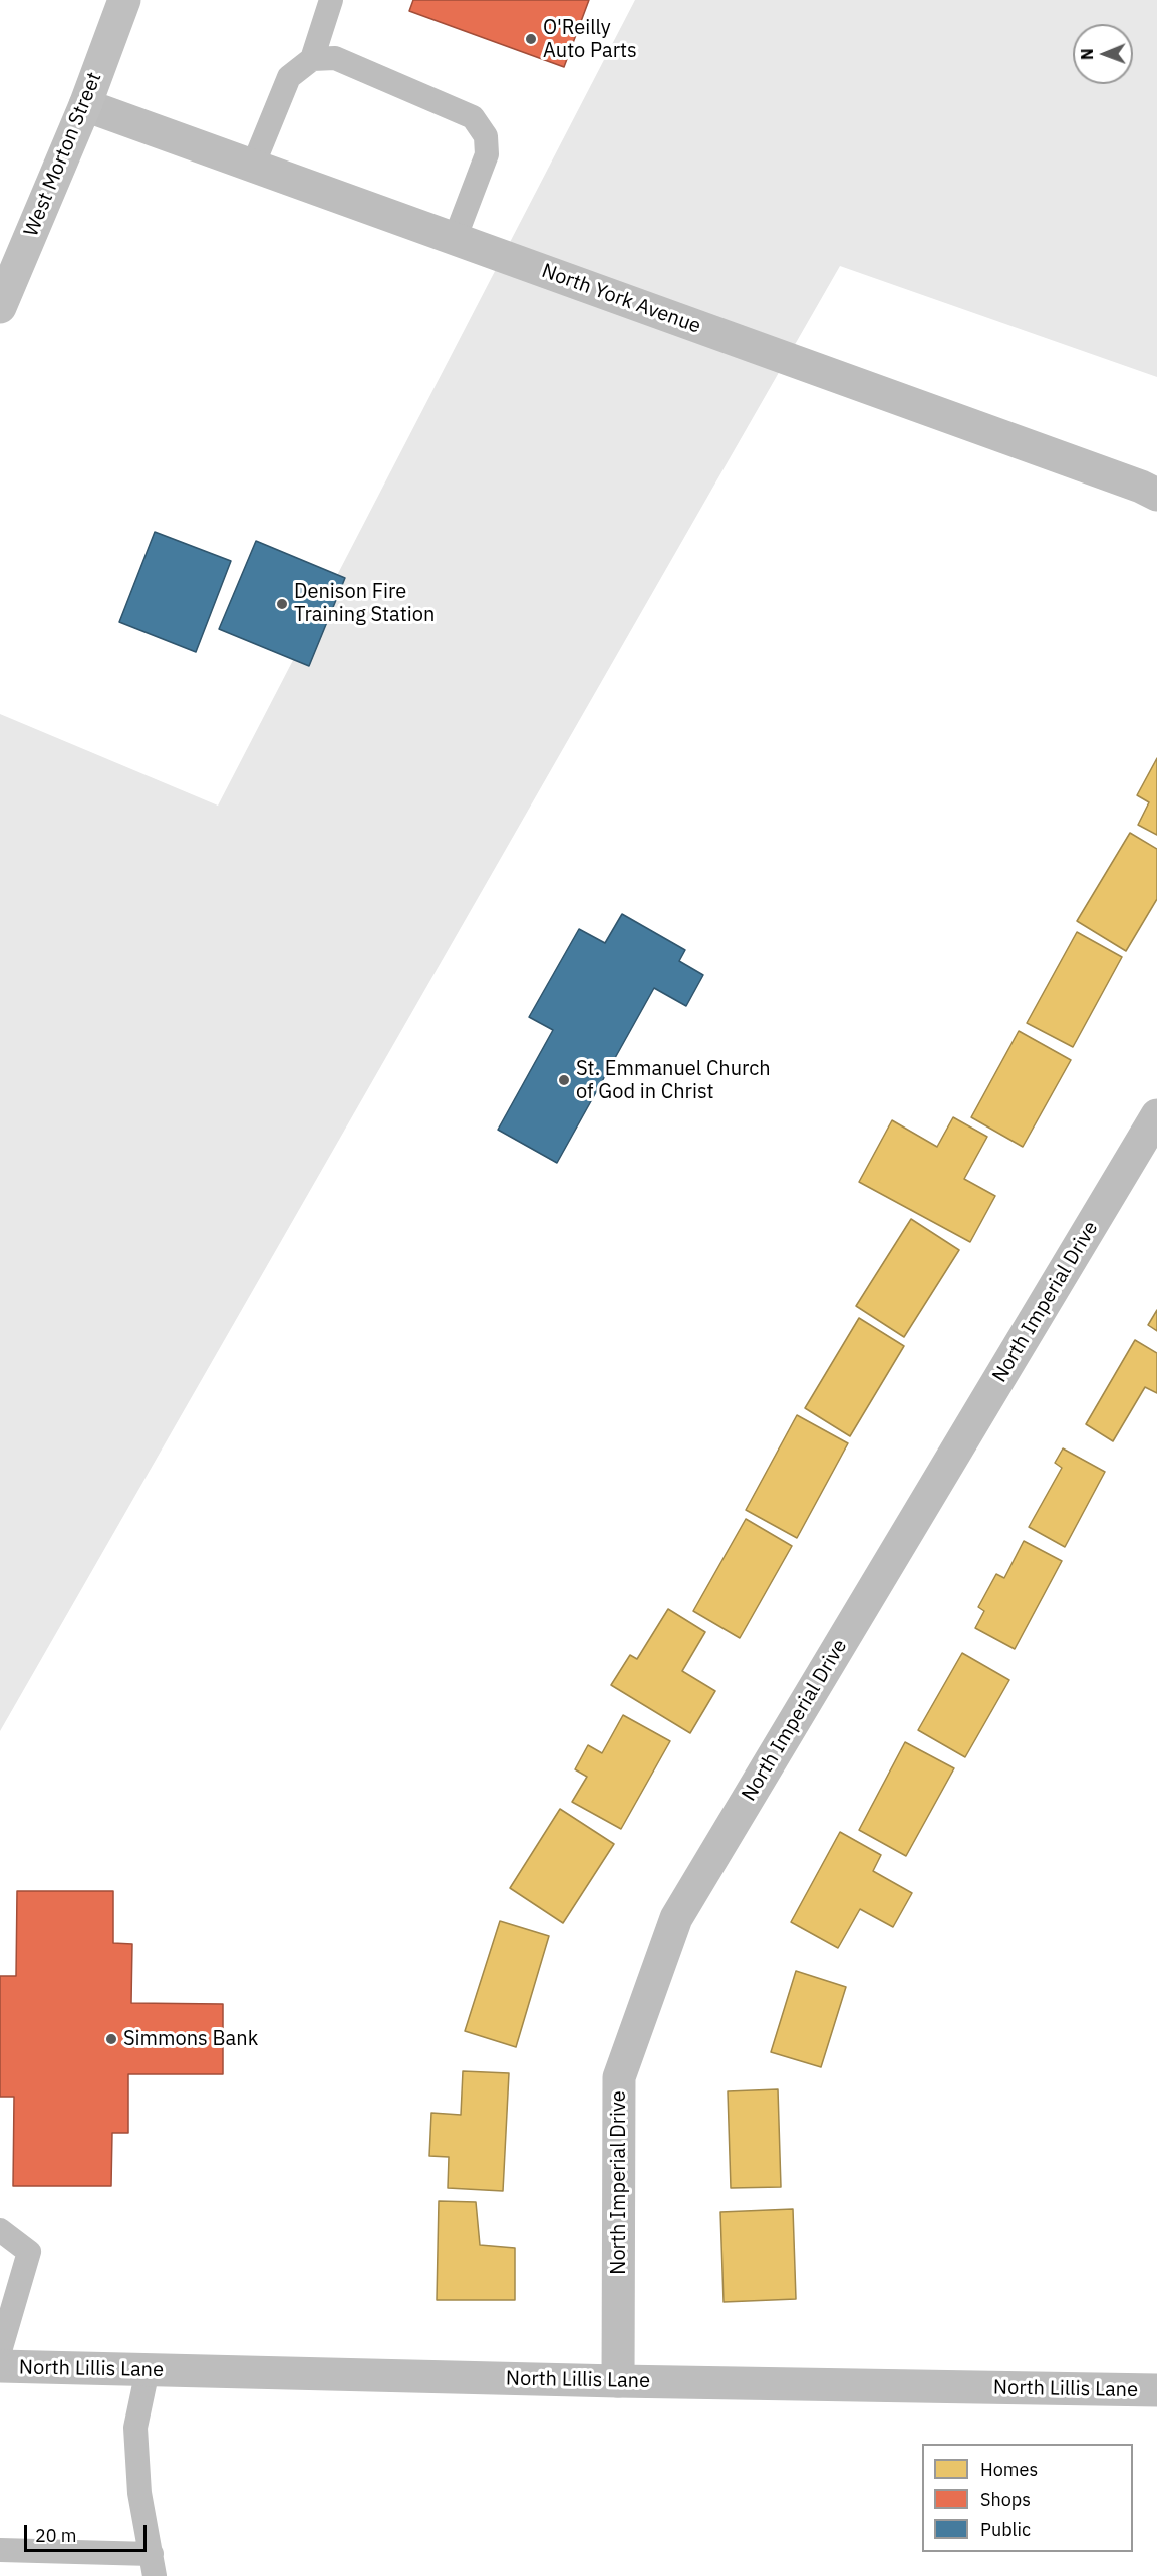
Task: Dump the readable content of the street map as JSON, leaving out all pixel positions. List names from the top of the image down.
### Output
{
  "streets": {
    "main road": ["West Morton Street"],
    "street": ["North York Avenue", "North Imperial Drive", "North Lillis Lane"]
  },
  "crossings": [
    ["West Morton Street", "North York Avenue"],
    ["North Imperial Drive", "North Lillis Lane"]
  ],
  "places": [
    "O'Reilly Auto Parts",
    "Denison Fire Training Station",
    "St. Emmanuel Church of God in Christ",
    "Simmons Bank"
  ],
  "legend": ["Homes", "Shops", "Public"],
  "scale_bar": "20 m",
  "north": "left"
}
